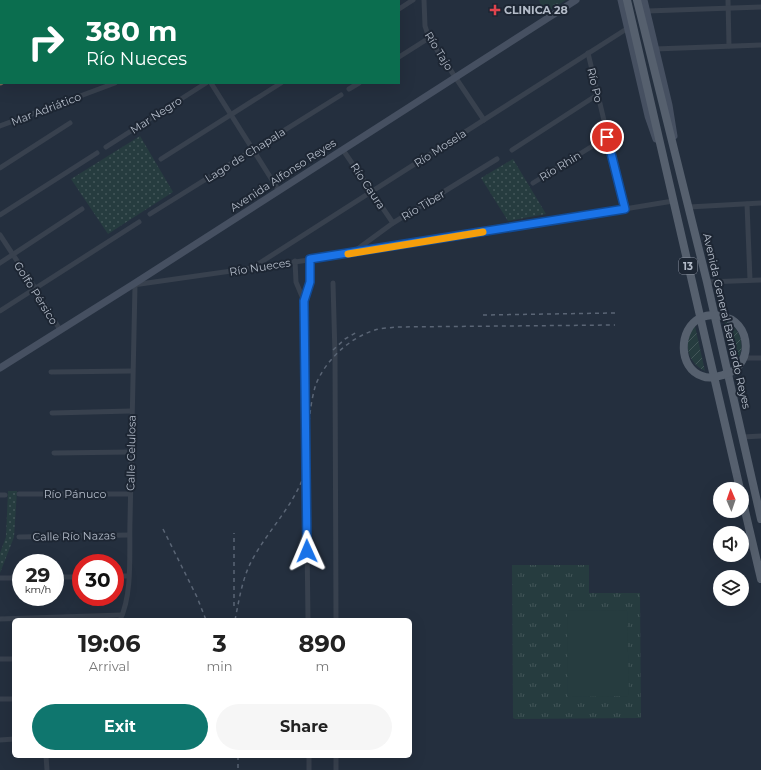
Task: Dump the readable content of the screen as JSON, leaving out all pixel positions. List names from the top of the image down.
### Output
{
  "streets": {
    "main road": ["13", "Avenida General Bernardo Reyes"],
    "street": [
      "Río Tajo",
      "Río Po",
      "Mar Adriático",
      "Mar Negro",
      "Río Mosela",
      "Lago de Chapala",
      "Río Rhin",
      "Avenida Alfonso Reyes",
      "Río Caura",
      "Río Tiber",
      "Río Nueces",
      "Golfo Pérsico",
      "Calle Celulosa",
      "Río Pánuco",
      "Calle Río Nazas"
    ]
  },
  "crossings": [
    ["Río Tajo", "Río Mosela"],
    ["Río Tajo", "Avenida Alfonso Reyes"],
    ["Río Po", "Río Mosela"],
    ["Río Po", "Río Rhin"],
    ["Río Po", "Río Nueces"],
    ["Río Mosela", "Río Caura"],
    ["Río Mosela", "Río Nueces"],
    ["Avenida Alfonso Reyes", "Río Caura"],
    ["Avenida Alfonso Reyes", "Río Nueces"],
    ["Avenida Alfonso Reyes", "Golfo Pérsico"],
    ["Avenida Alfonso Reyes", "Calle Celulosa"],
    ["Río Caura", "Río Tiber"],
    ["Río Tiber", "Río Nueces"],
    ["13", "Río Nueces"],
    ["Río Nueces", "Calle Celulosa"],
    ["Calle Celulosa", "Río Pánuco"],
    ["Calle Celulosa", "Calle Río Nazas"]
  ],
  "places": {
    "health": ["CLINICA 28"]
  },
  "north": "top",
  "page": {
    "turn": ["380 m", "Río Nueces"],
    "speed": "29 km/h",
    "limit": "30",
    "eta": [
      "19:06",
      "Arrival",
      "3",
      "min",
      "890",
      "m"
    ],
    "buttons": ["Exit", "Share"]
  }
}
